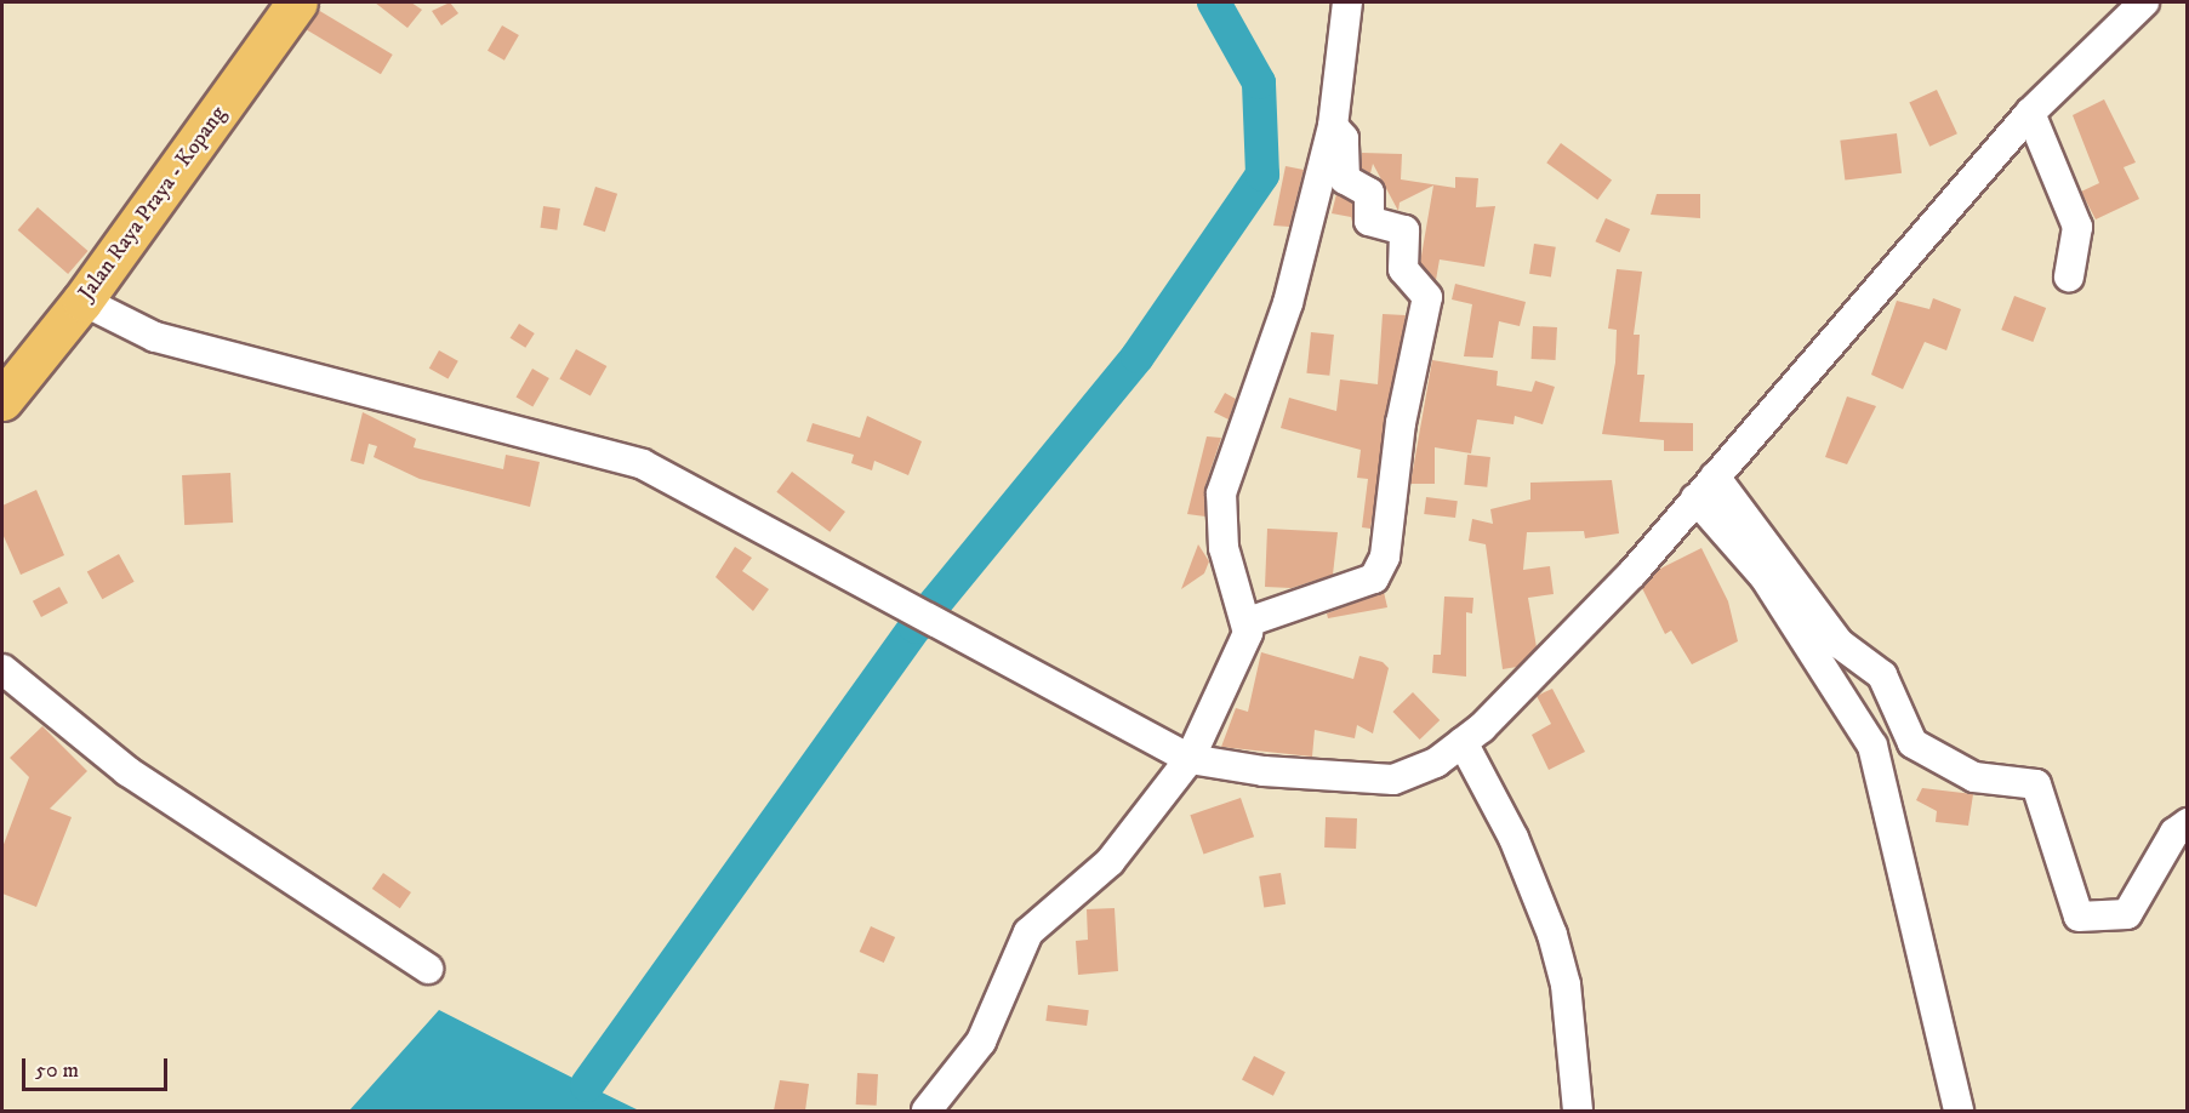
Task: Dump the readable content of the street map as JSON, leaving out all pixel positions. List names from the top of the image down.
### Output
{
  "streets": {
    "highway": ["Jalan Raya Praya - Kopang"]
  },
  "scale_bar": "50 m"
}
